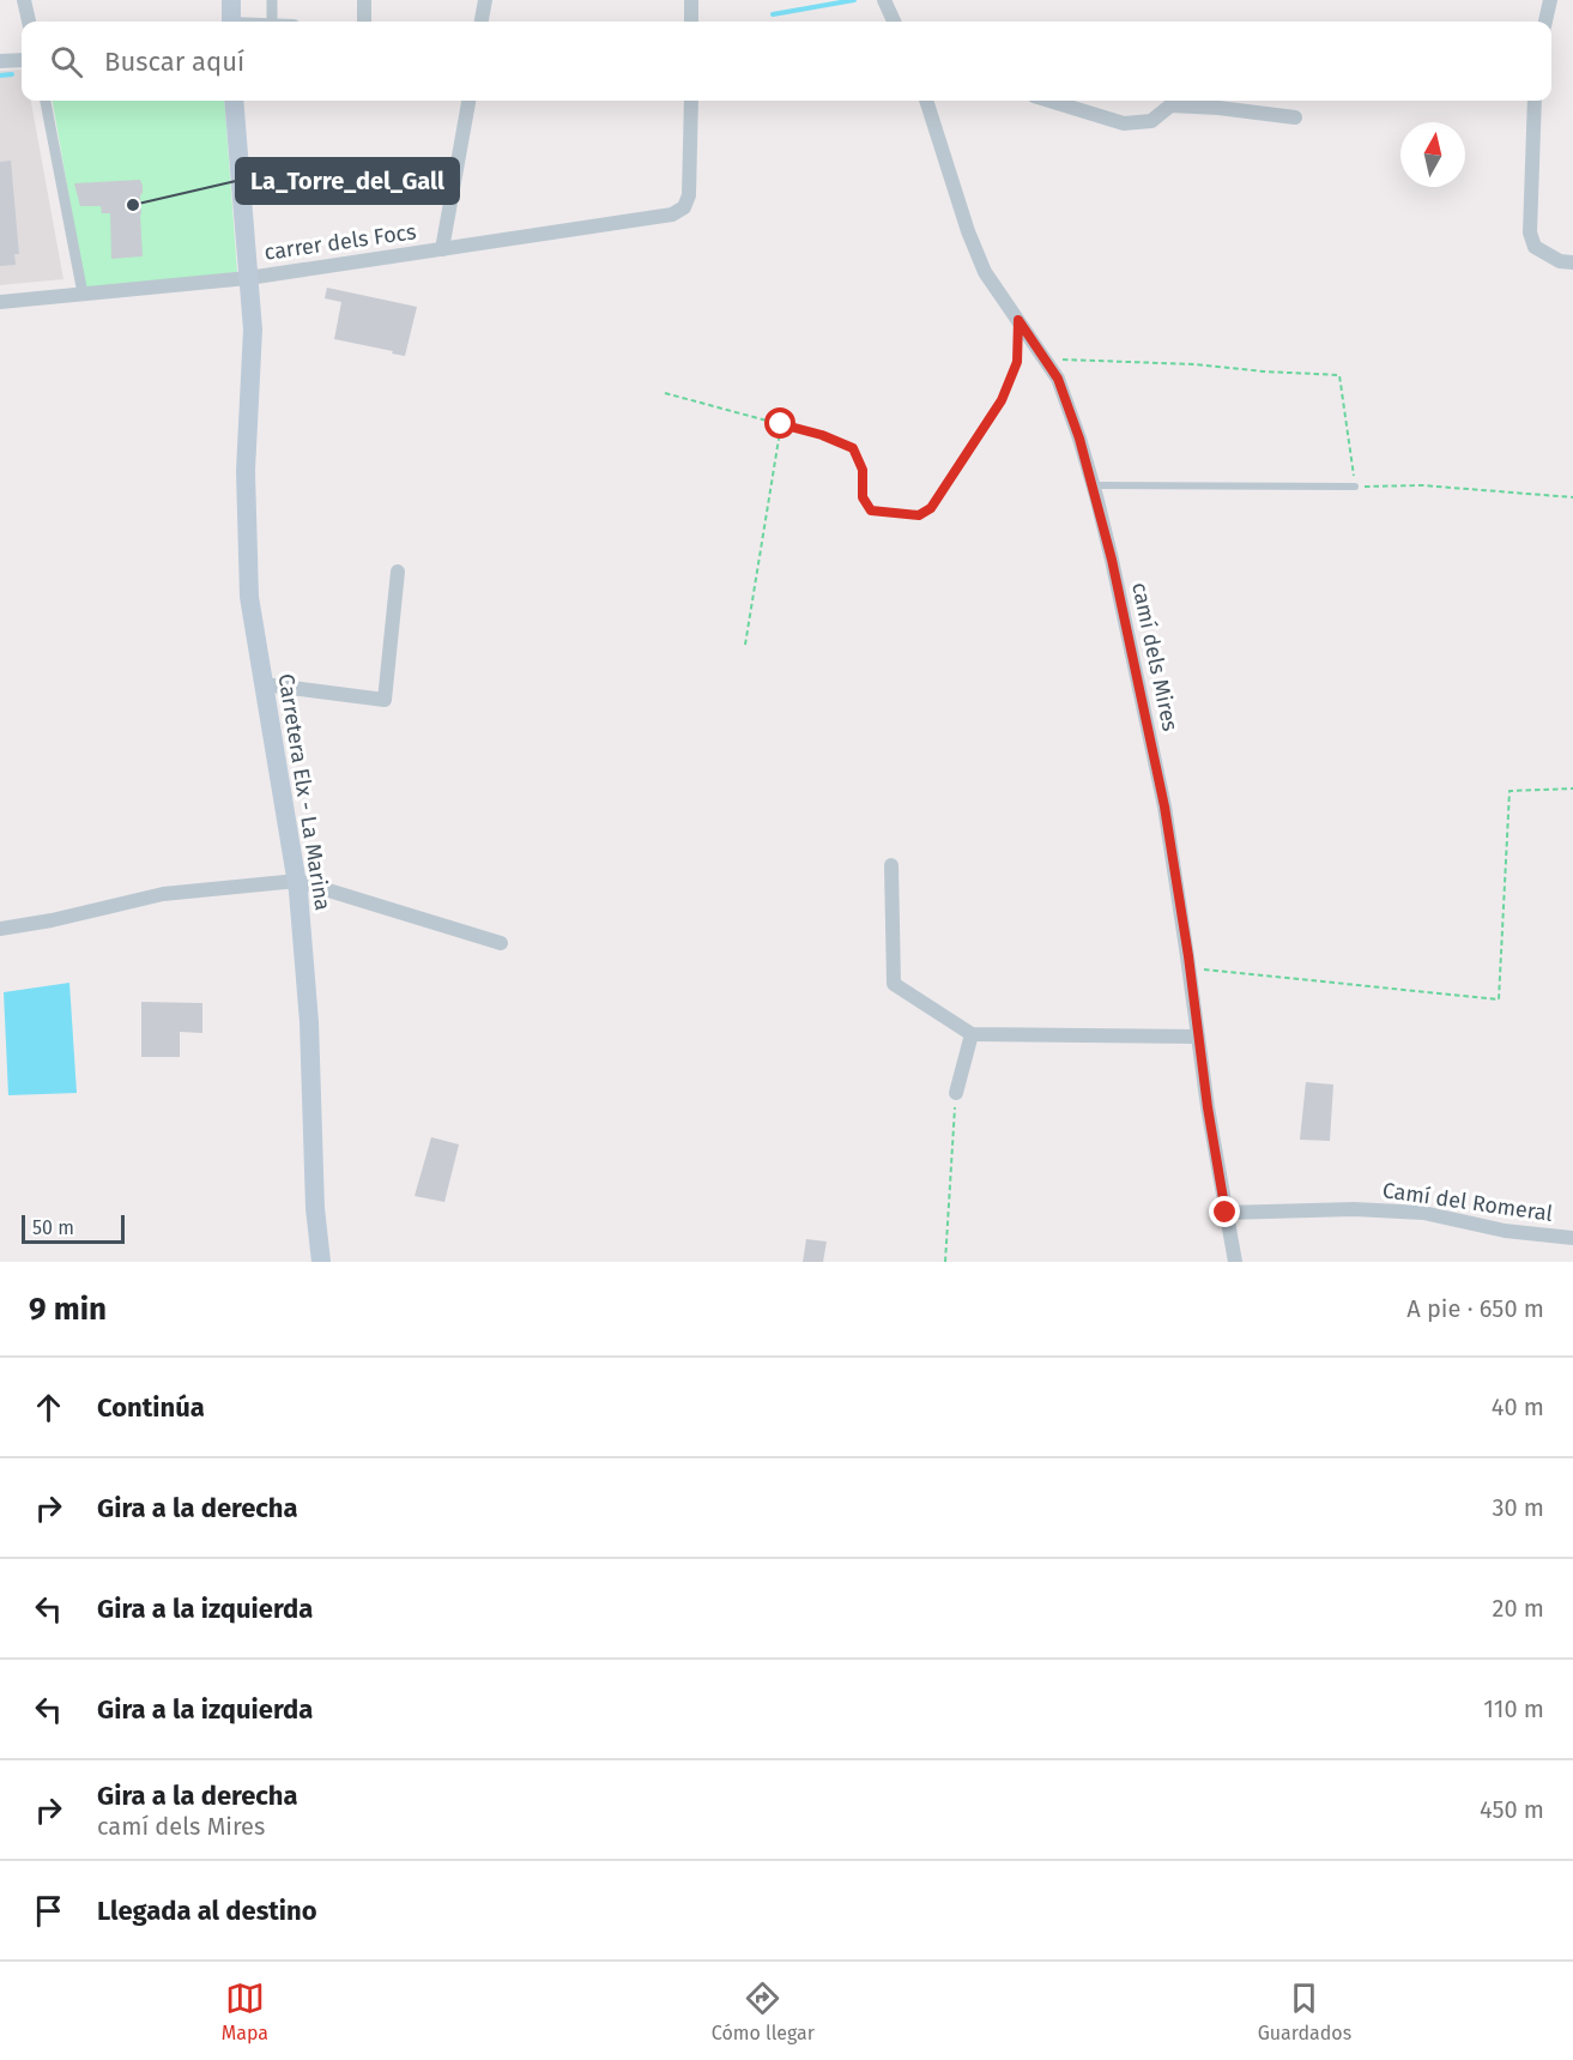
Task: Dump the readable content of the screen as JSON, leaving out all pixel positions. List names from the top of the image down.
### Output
{
  "streets": {
    "main road": ["Carretera Elx - La Marina"],
    "street": ["carrer dels Focs", "camí dels Mires", "Camí del Romeral"]
  },
  "crossings": [
    ["carrer dels Focs", "Carretera Elx - La Marina"],
    ["camí dels Mires", "Camí del Romeral"]
  ],
  "places": ["La_Torre_del_Gall"],
  "scale_bar": "50 m",
  "north": "top",
  "page": {
    "search": "Buscar aquí",
    "scale": "50 m",
    "heading": ["9 min", "A pie · 650 m"],
    "list": [
      ["Continúa", "40 m"],
      ["Gira a la derecha", "30 m"],
      ["Gira a la izquierda", "20 m"],
      ["Gira a la izquierda", "110 m"],
      ["Gira a la derecha", "camí dels Mires", "450 m"],
      "Llegada al destino"
    ],
    "nav": ["Mapa", "Cómo llegar", "Guardados"]
  }
}
